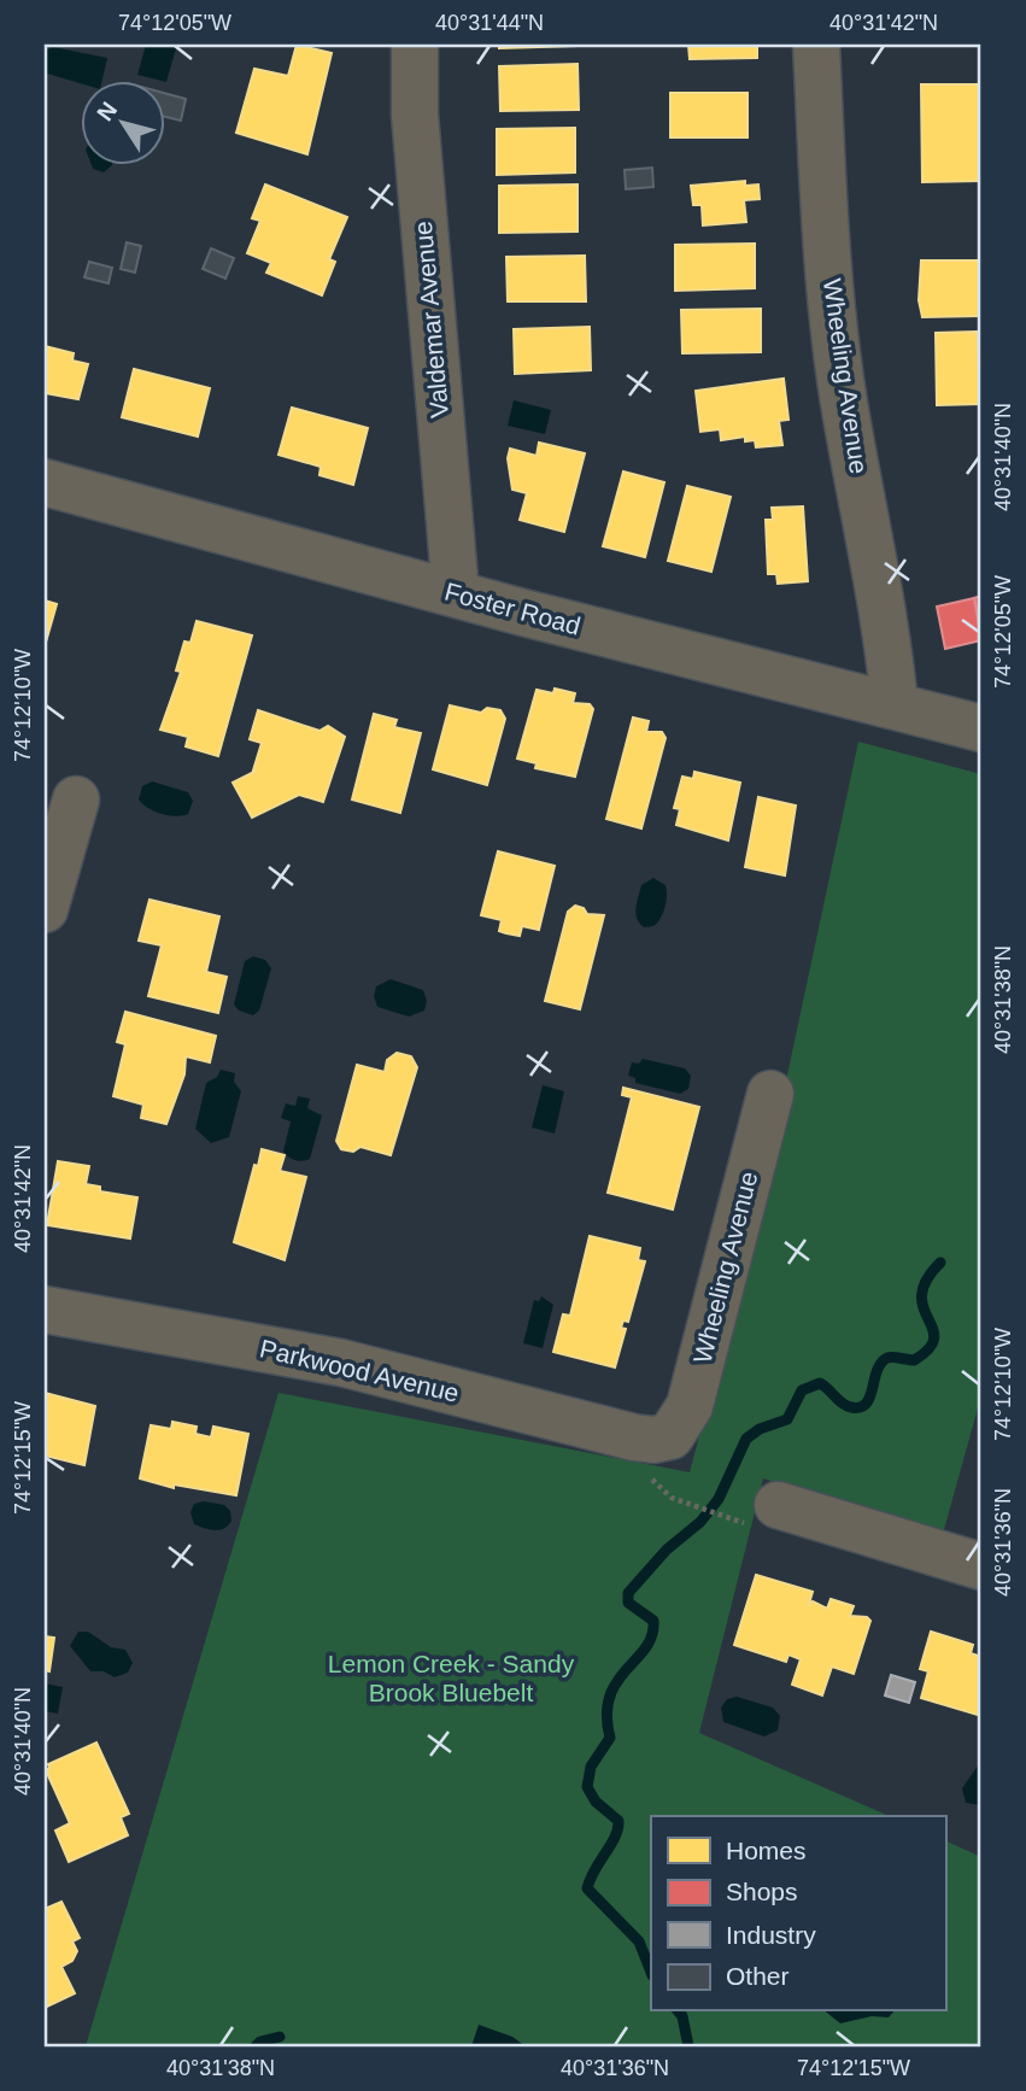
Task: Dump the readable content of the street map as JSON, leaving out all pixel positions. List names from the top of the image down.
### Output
{
  "streets": {
    "street": [
      "Valdemar Avenue",
      "Wheeling Avenue",
      "Foster Road",
      "Parkwood Avenue"
    ]
  },
  "crossings": [
    ["Valdemar Avenue", "Foster Road"],
    ["Wheeling Avenue", "Foster Road"],
    ["Wheeling Avenue", "Parkwood Avenue"]
  ],
  "parks": ["Lemon Creek - Sandy Brook Bluebelt"],
  "legend": [
    "Homes",
    "Shops",
    "Industry",
    "Other"
  ],
  "north": "top left",
  "coordinates": [
    "74°12'05\"W",
    "40°31'44\"N",
    "40°31'42\"N",
    "40°31'40\"N",
    "74°12'10\"W",
    "40°31'38\"N",
    "74°12'15\"W",
    "40°31'36\"N"
  ]
}
